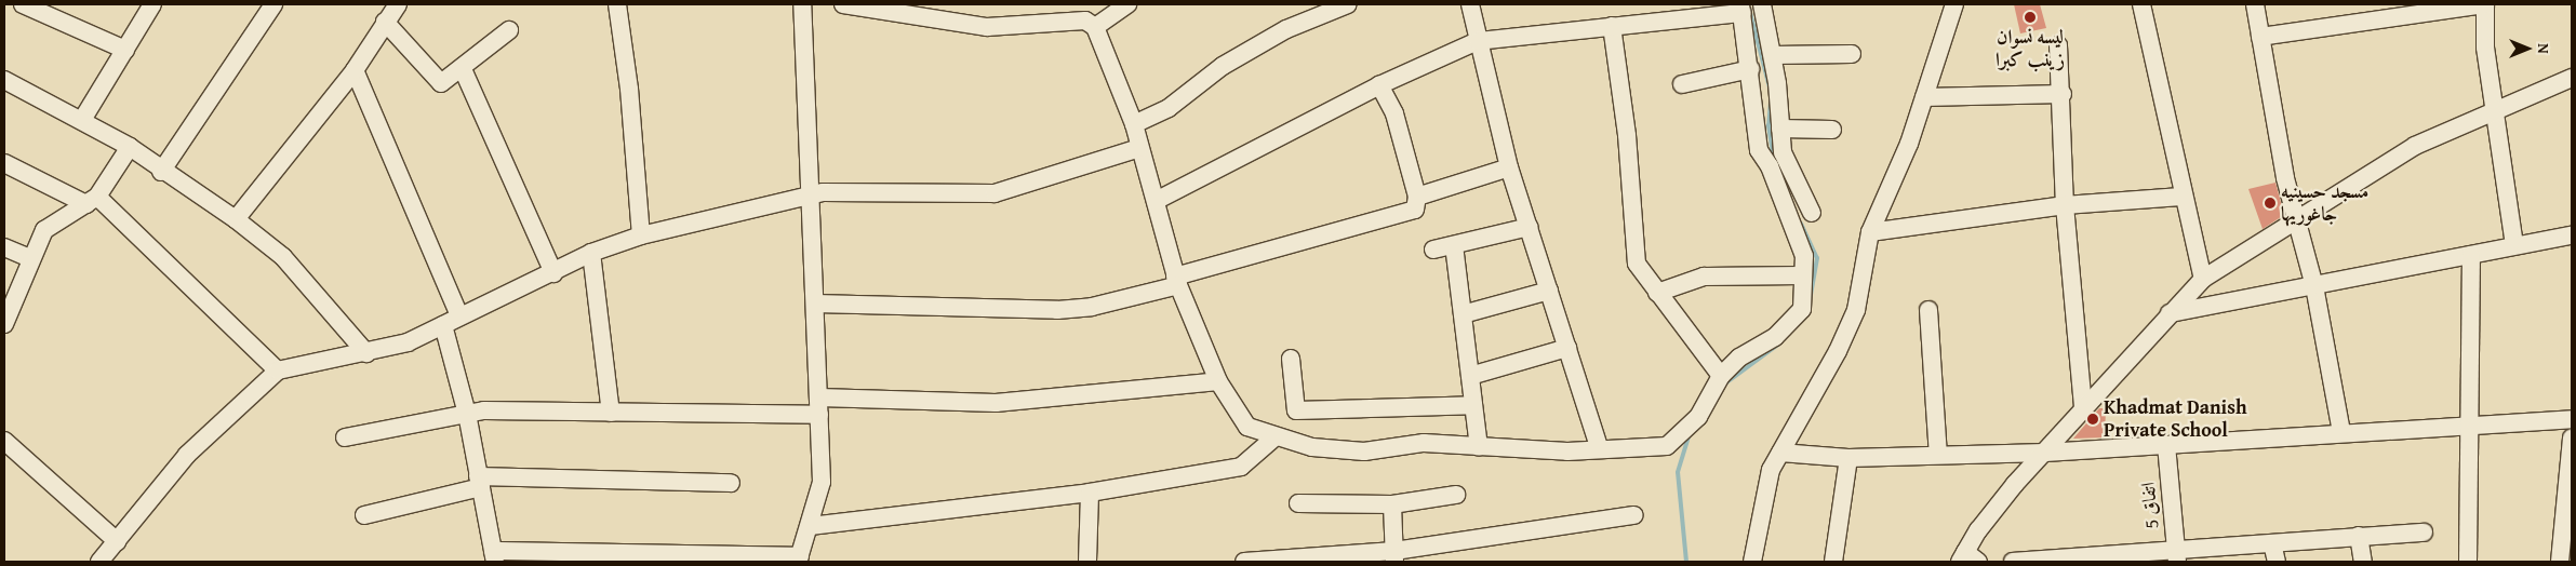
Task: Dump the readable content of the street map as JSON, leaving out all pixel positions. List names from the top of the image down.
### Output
{
  "streets": {
    "street": ["اتفاق 5"]
  },
  "places": ["لیسه نسوان زینب کبرا", "مسجد حسینیه جاغوریها", "Khadmat Danish Private School"],
  "north": "right"
}
